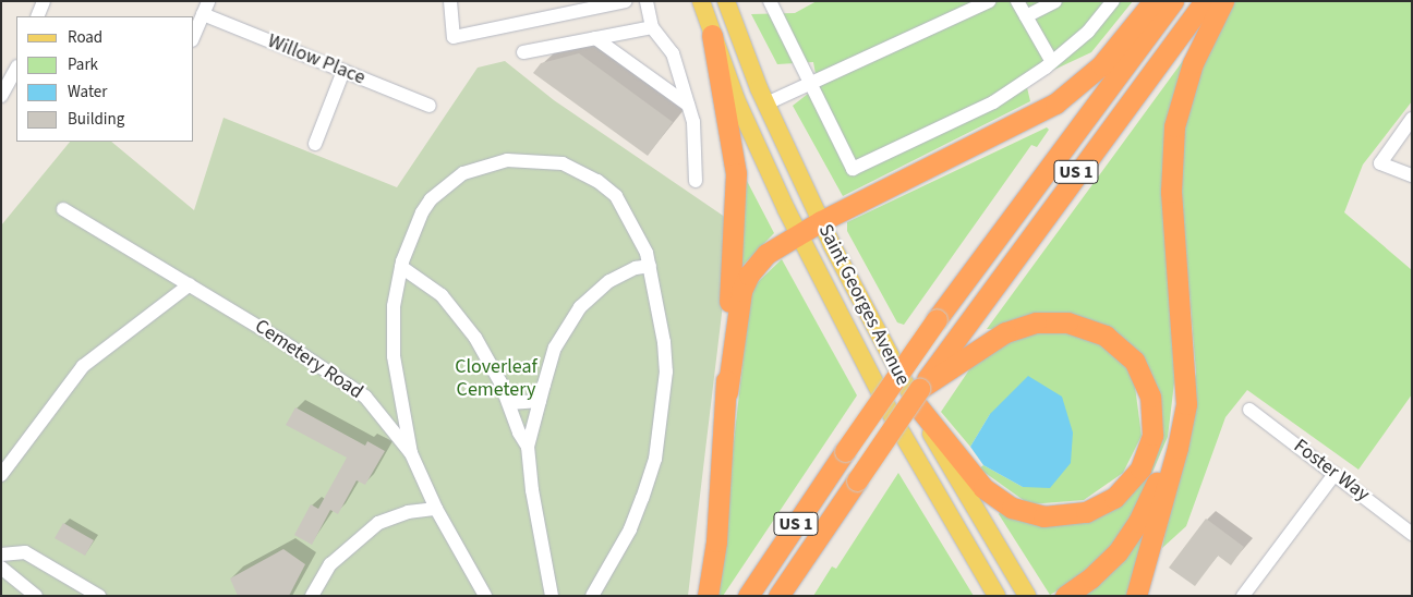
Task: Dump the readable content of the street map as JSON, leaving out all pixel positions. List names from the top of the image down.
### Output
{
  "streets": {
    "highway": ["US 1"],
    "main road": ["Saint Georges Avenue"],
    "street": ["Willow Place", "Cemetery Road", "Foster Way"]
  },
  "crossings": [
    ["US 1", "Saint Georges Avenue"]
  ],
  "parks": ["Cloverleaf Cemetery"],
  "legend": [
    "Road",
    "Park",
    "Water",
    "Building"
  ]
}
